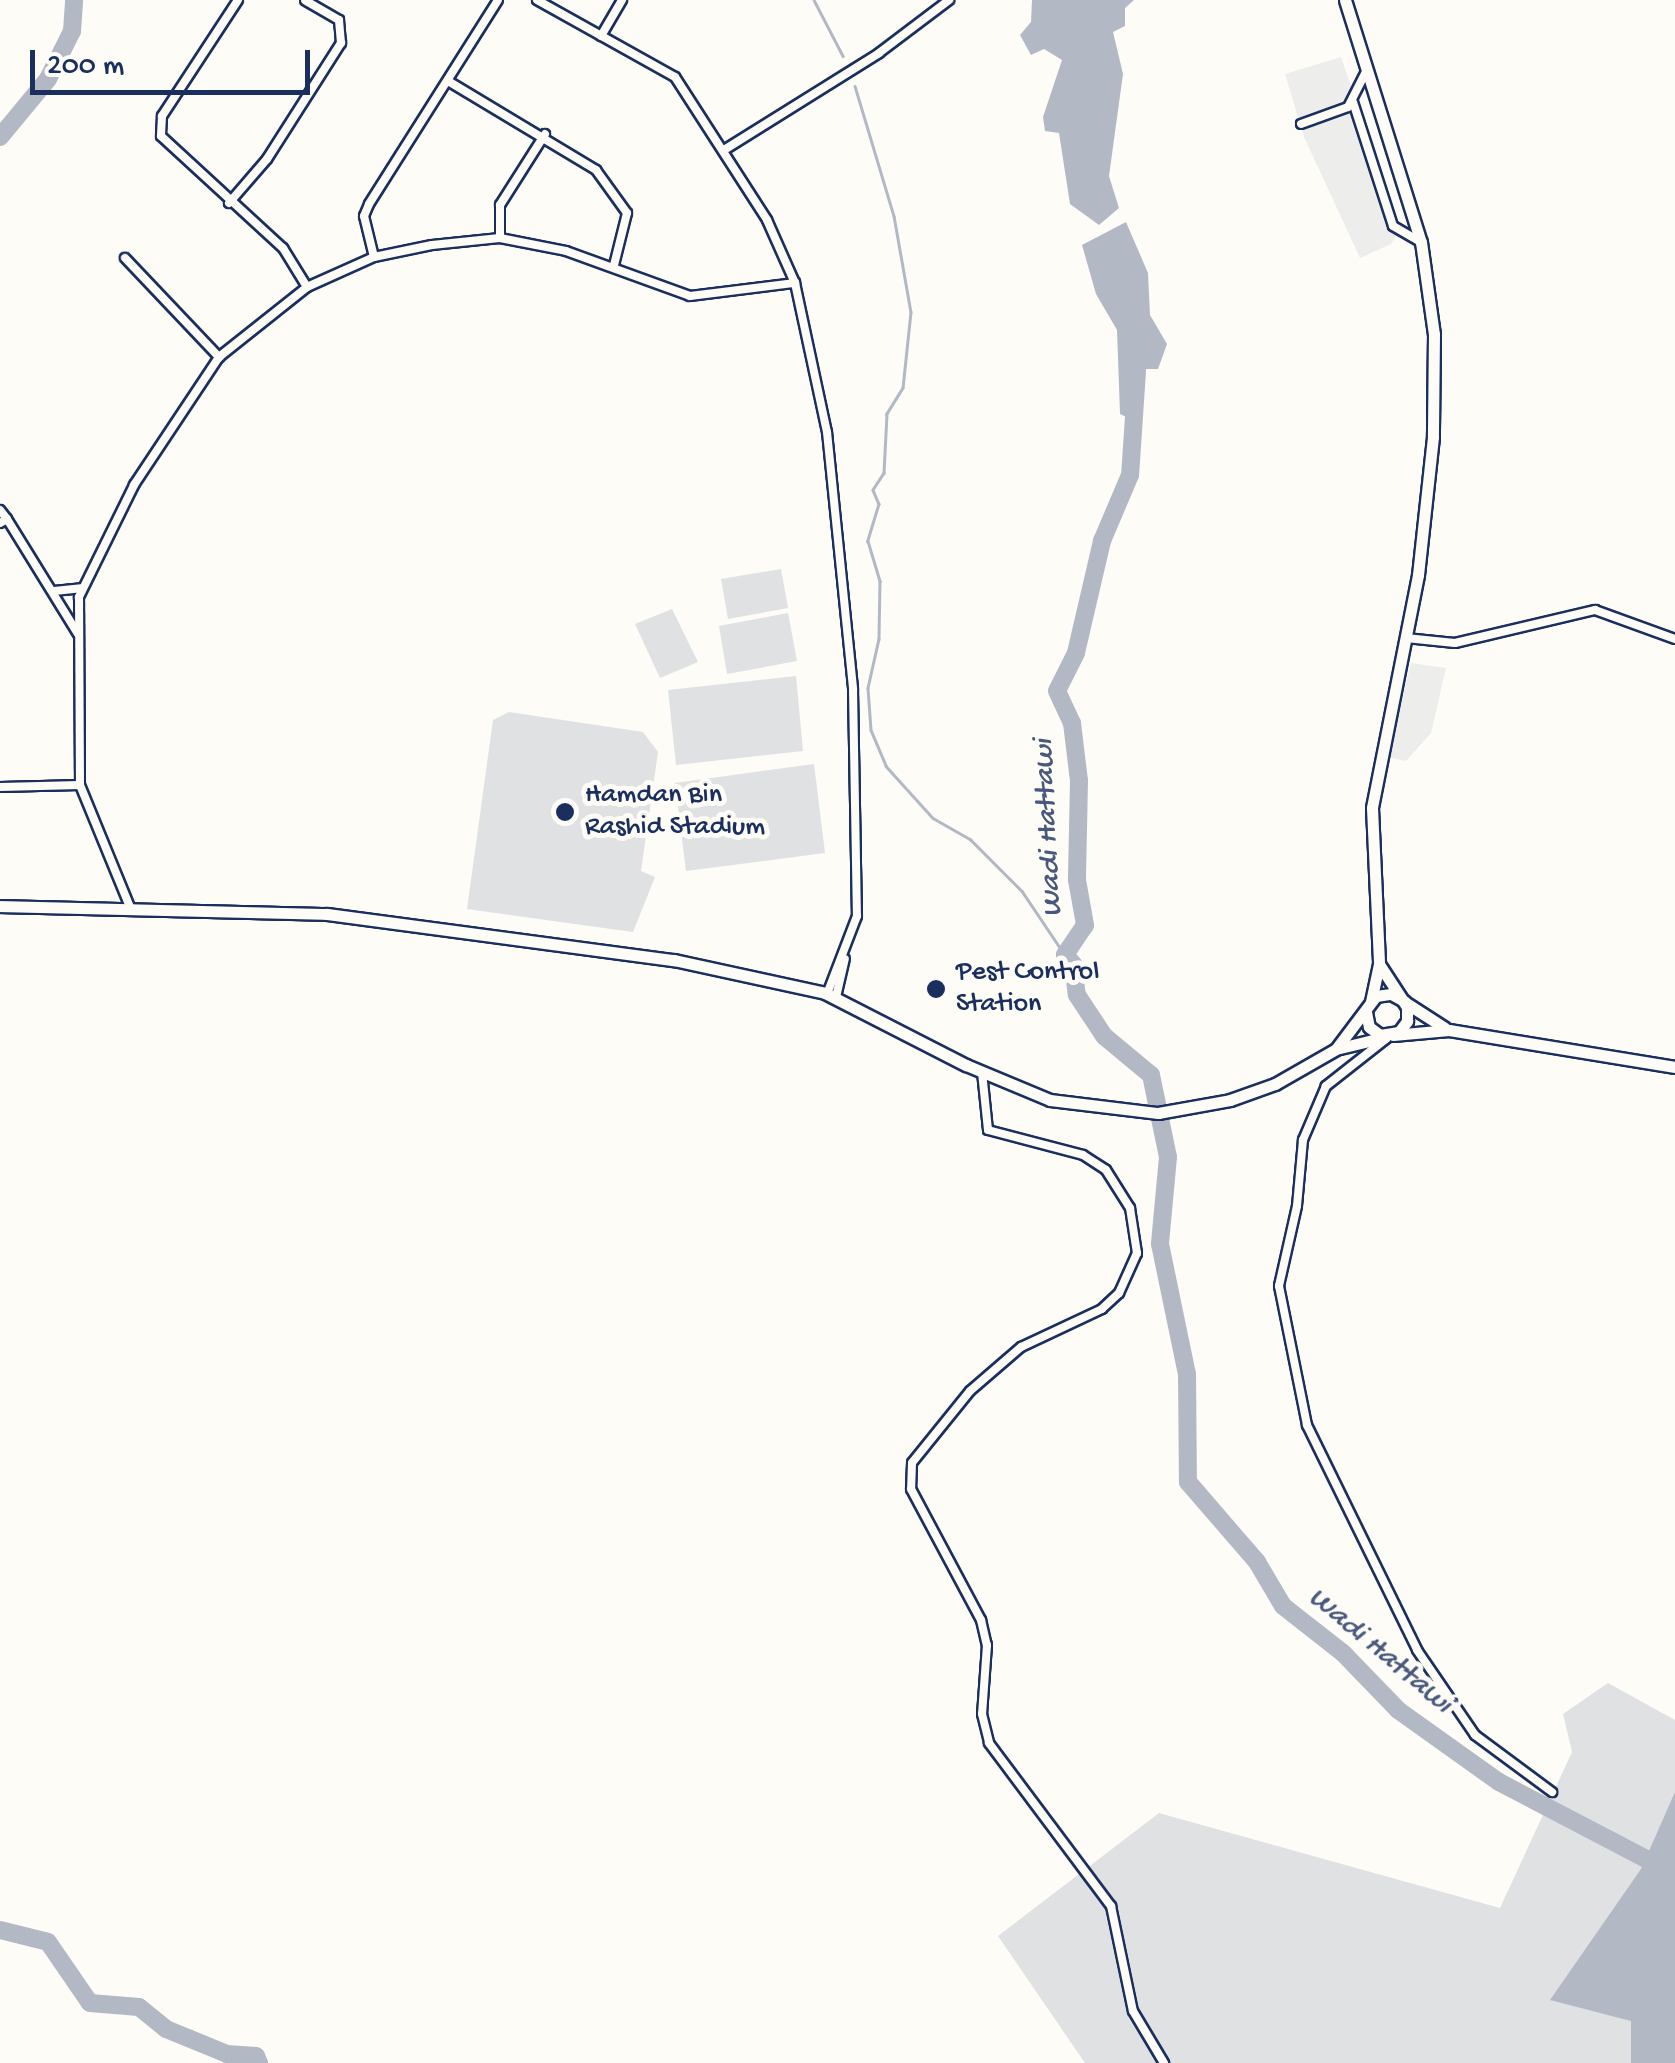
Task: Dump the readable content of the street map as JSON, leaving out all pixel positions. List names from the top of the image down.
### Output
{
  "water": ["Wadi Hattawi"],
  "places": ["Hamdan Bin Rashid Stadium", "Pest Control Station"],
  "scale_bar": "200 m"
}
